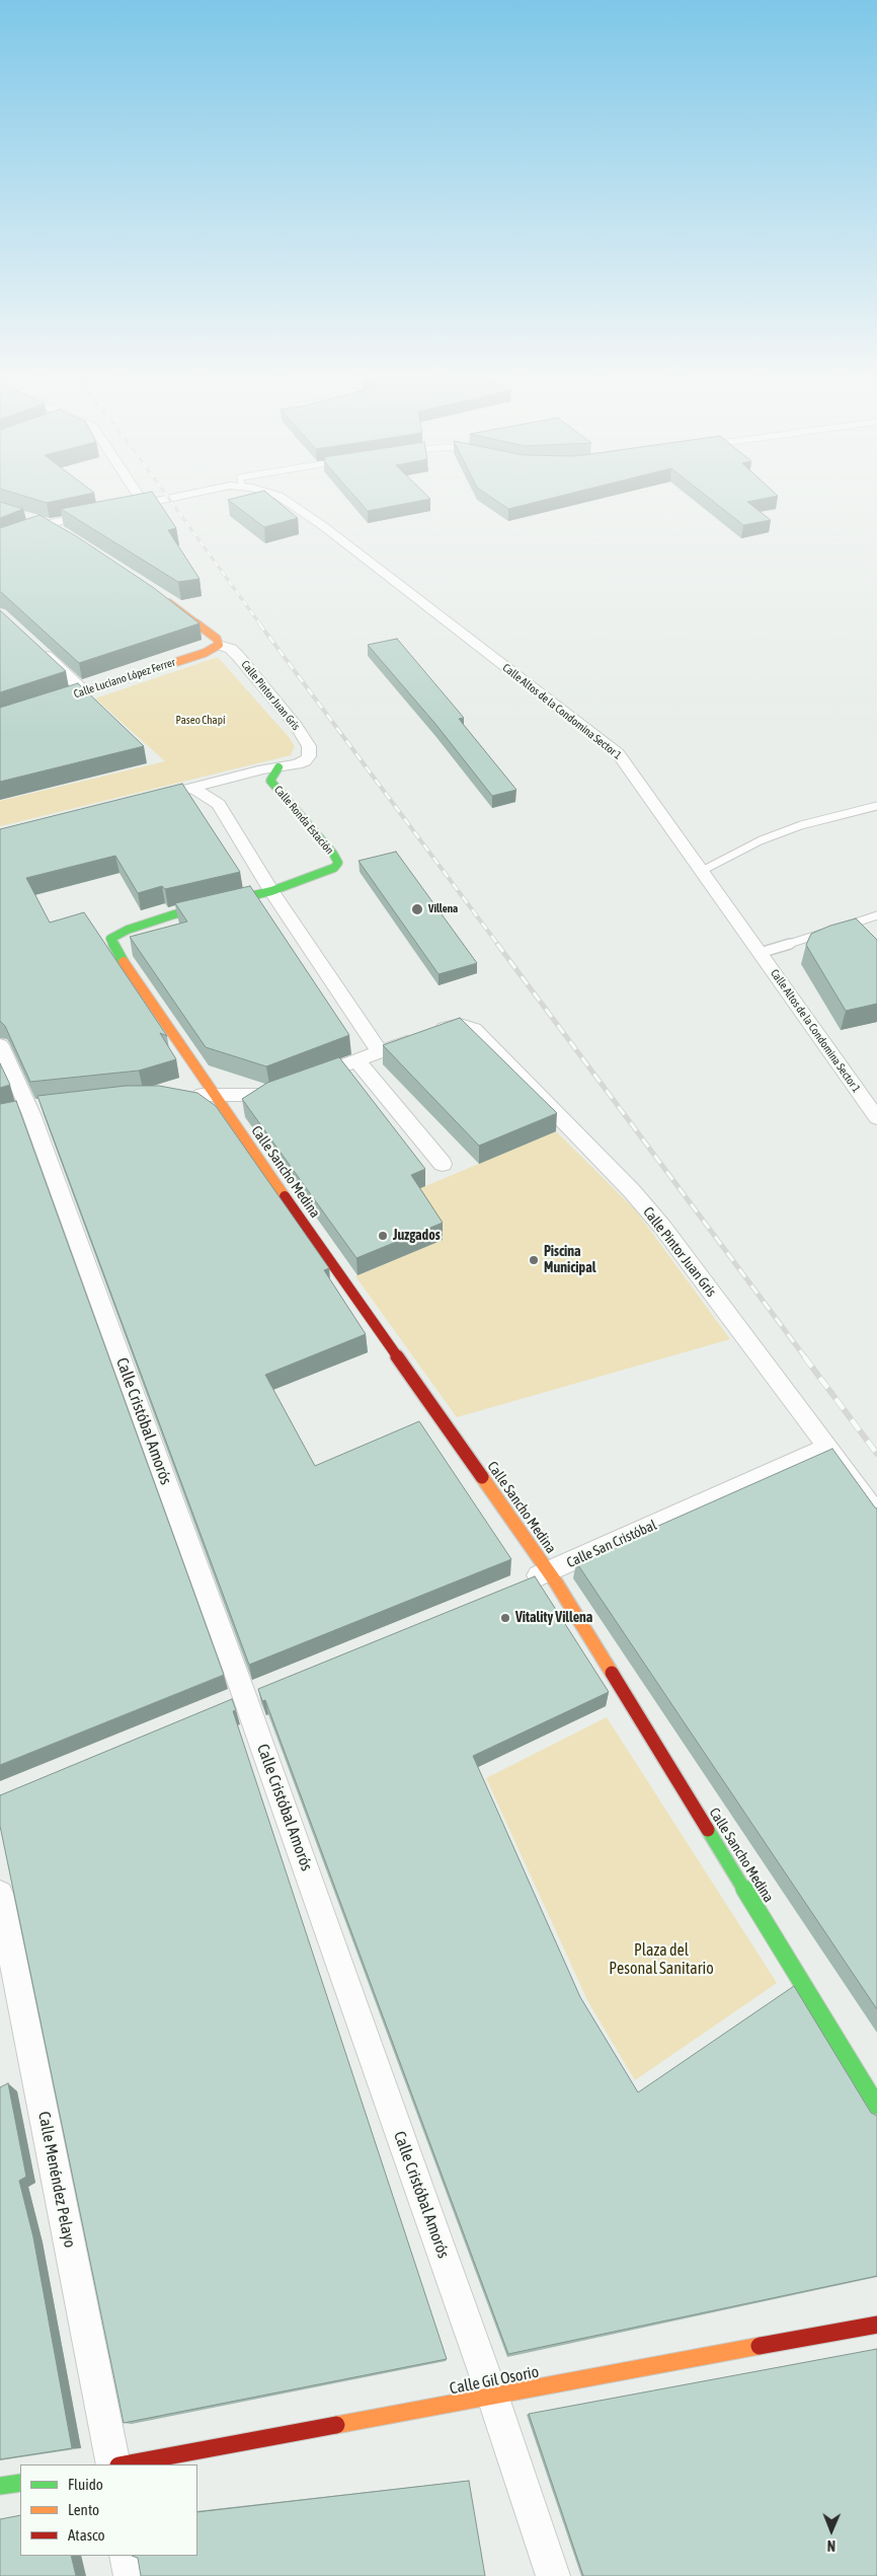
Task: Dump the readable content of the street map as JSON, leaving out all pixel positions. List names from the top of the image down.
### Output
{
  "streets": {
    "street": [
      "Calle Luciano López Ferrer",
      "Calle Pintor Juan Gris",
      "Calle Altos de la Condomina Sector 1",
      "Calle Ronda Estación",
      "Calle Sancho Medina",
      "Calle Cristóbal Amorós",
      "Calle San Cristóbal",
      "Calle Menéndez Pelayo",
      "Calle Gil Osorio"
    ]
  },
  "crossings": [
    ["Calle Luciano López Ferrer", "Calle Pintor Juan Gris"],
    ["Calle Pintor Juan Gris", "Calle Ronda Estación"],
    ["Calle Pintor Juan Gris", "Calle San Cristóbal"],
    ["Calle Ronda Estación", "Calle Sancho Medina"],
    ["Calle Sancho Medina", "Calle San Cristóbal"],
    ["Calle Cristóbal Amorós", "Calle Gil Osorio"]
  ],
  "parks": ["Paseo Chapí", "Plaza del Pesonal Sanitario"],
  "places": [
    "Villena",
    "Juzgados",
    "Piscina Municipal",
    "Vitality Villena"
  ],
  "legend": ["Fluido", "Lento", "Atasco"],
  "north": "bottom"
}
